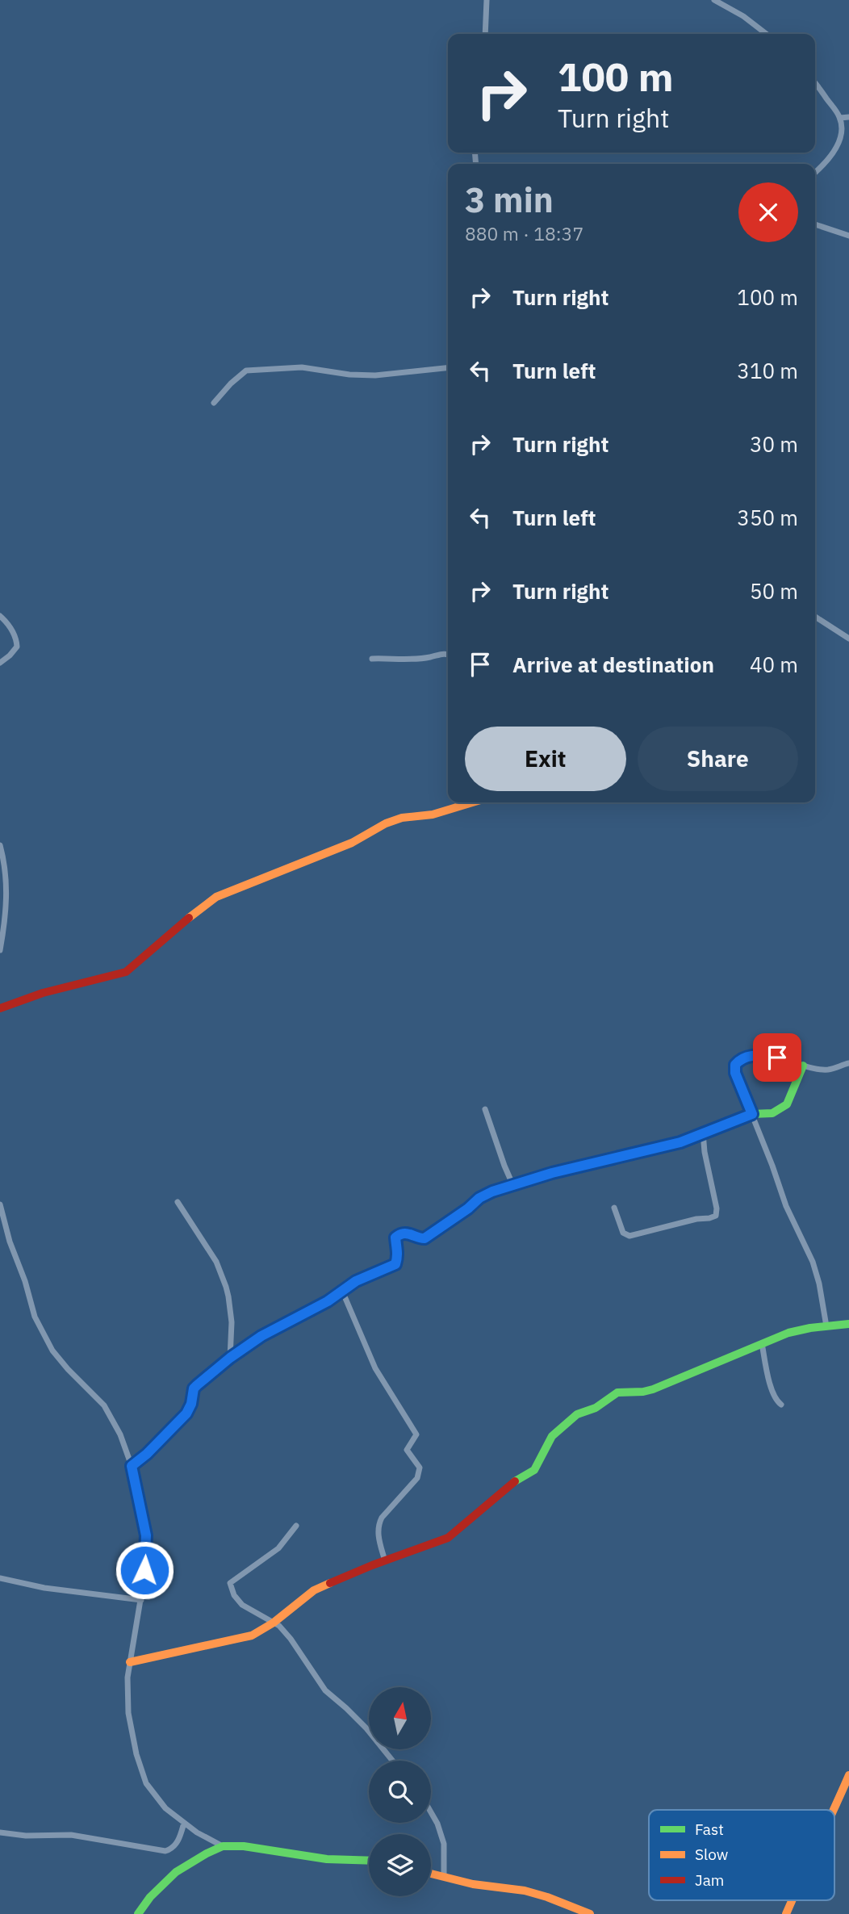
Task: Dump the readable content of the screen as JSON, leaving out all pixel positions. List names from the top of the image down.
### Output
{
  "legend": ["Fast", "Slow", "Jam"],
  "north": "top",
  "page": {
    "turn": ["100 m", "Turn right"],
    "heading": ["3 min", "880 m · 18:37"],
    "list": [
      {
        "name": "Turn right",
        "value": "100 m"
      },
      {
        "name": "Turn left",
        "value": "310 m"
      },
      {
        "name": "Turn right",
        "value": "30 m"
      },
      {
        "name": "Turn left",
        "value": "350 m"
      },
      {
        "name": "Turn right",
        "value": "50 m"
      },
      {
        "name": "Arrive at destination",
        "value": "40 m"
      }
    ],
    "buttons": ["Exit", "Share"]
  }
}
